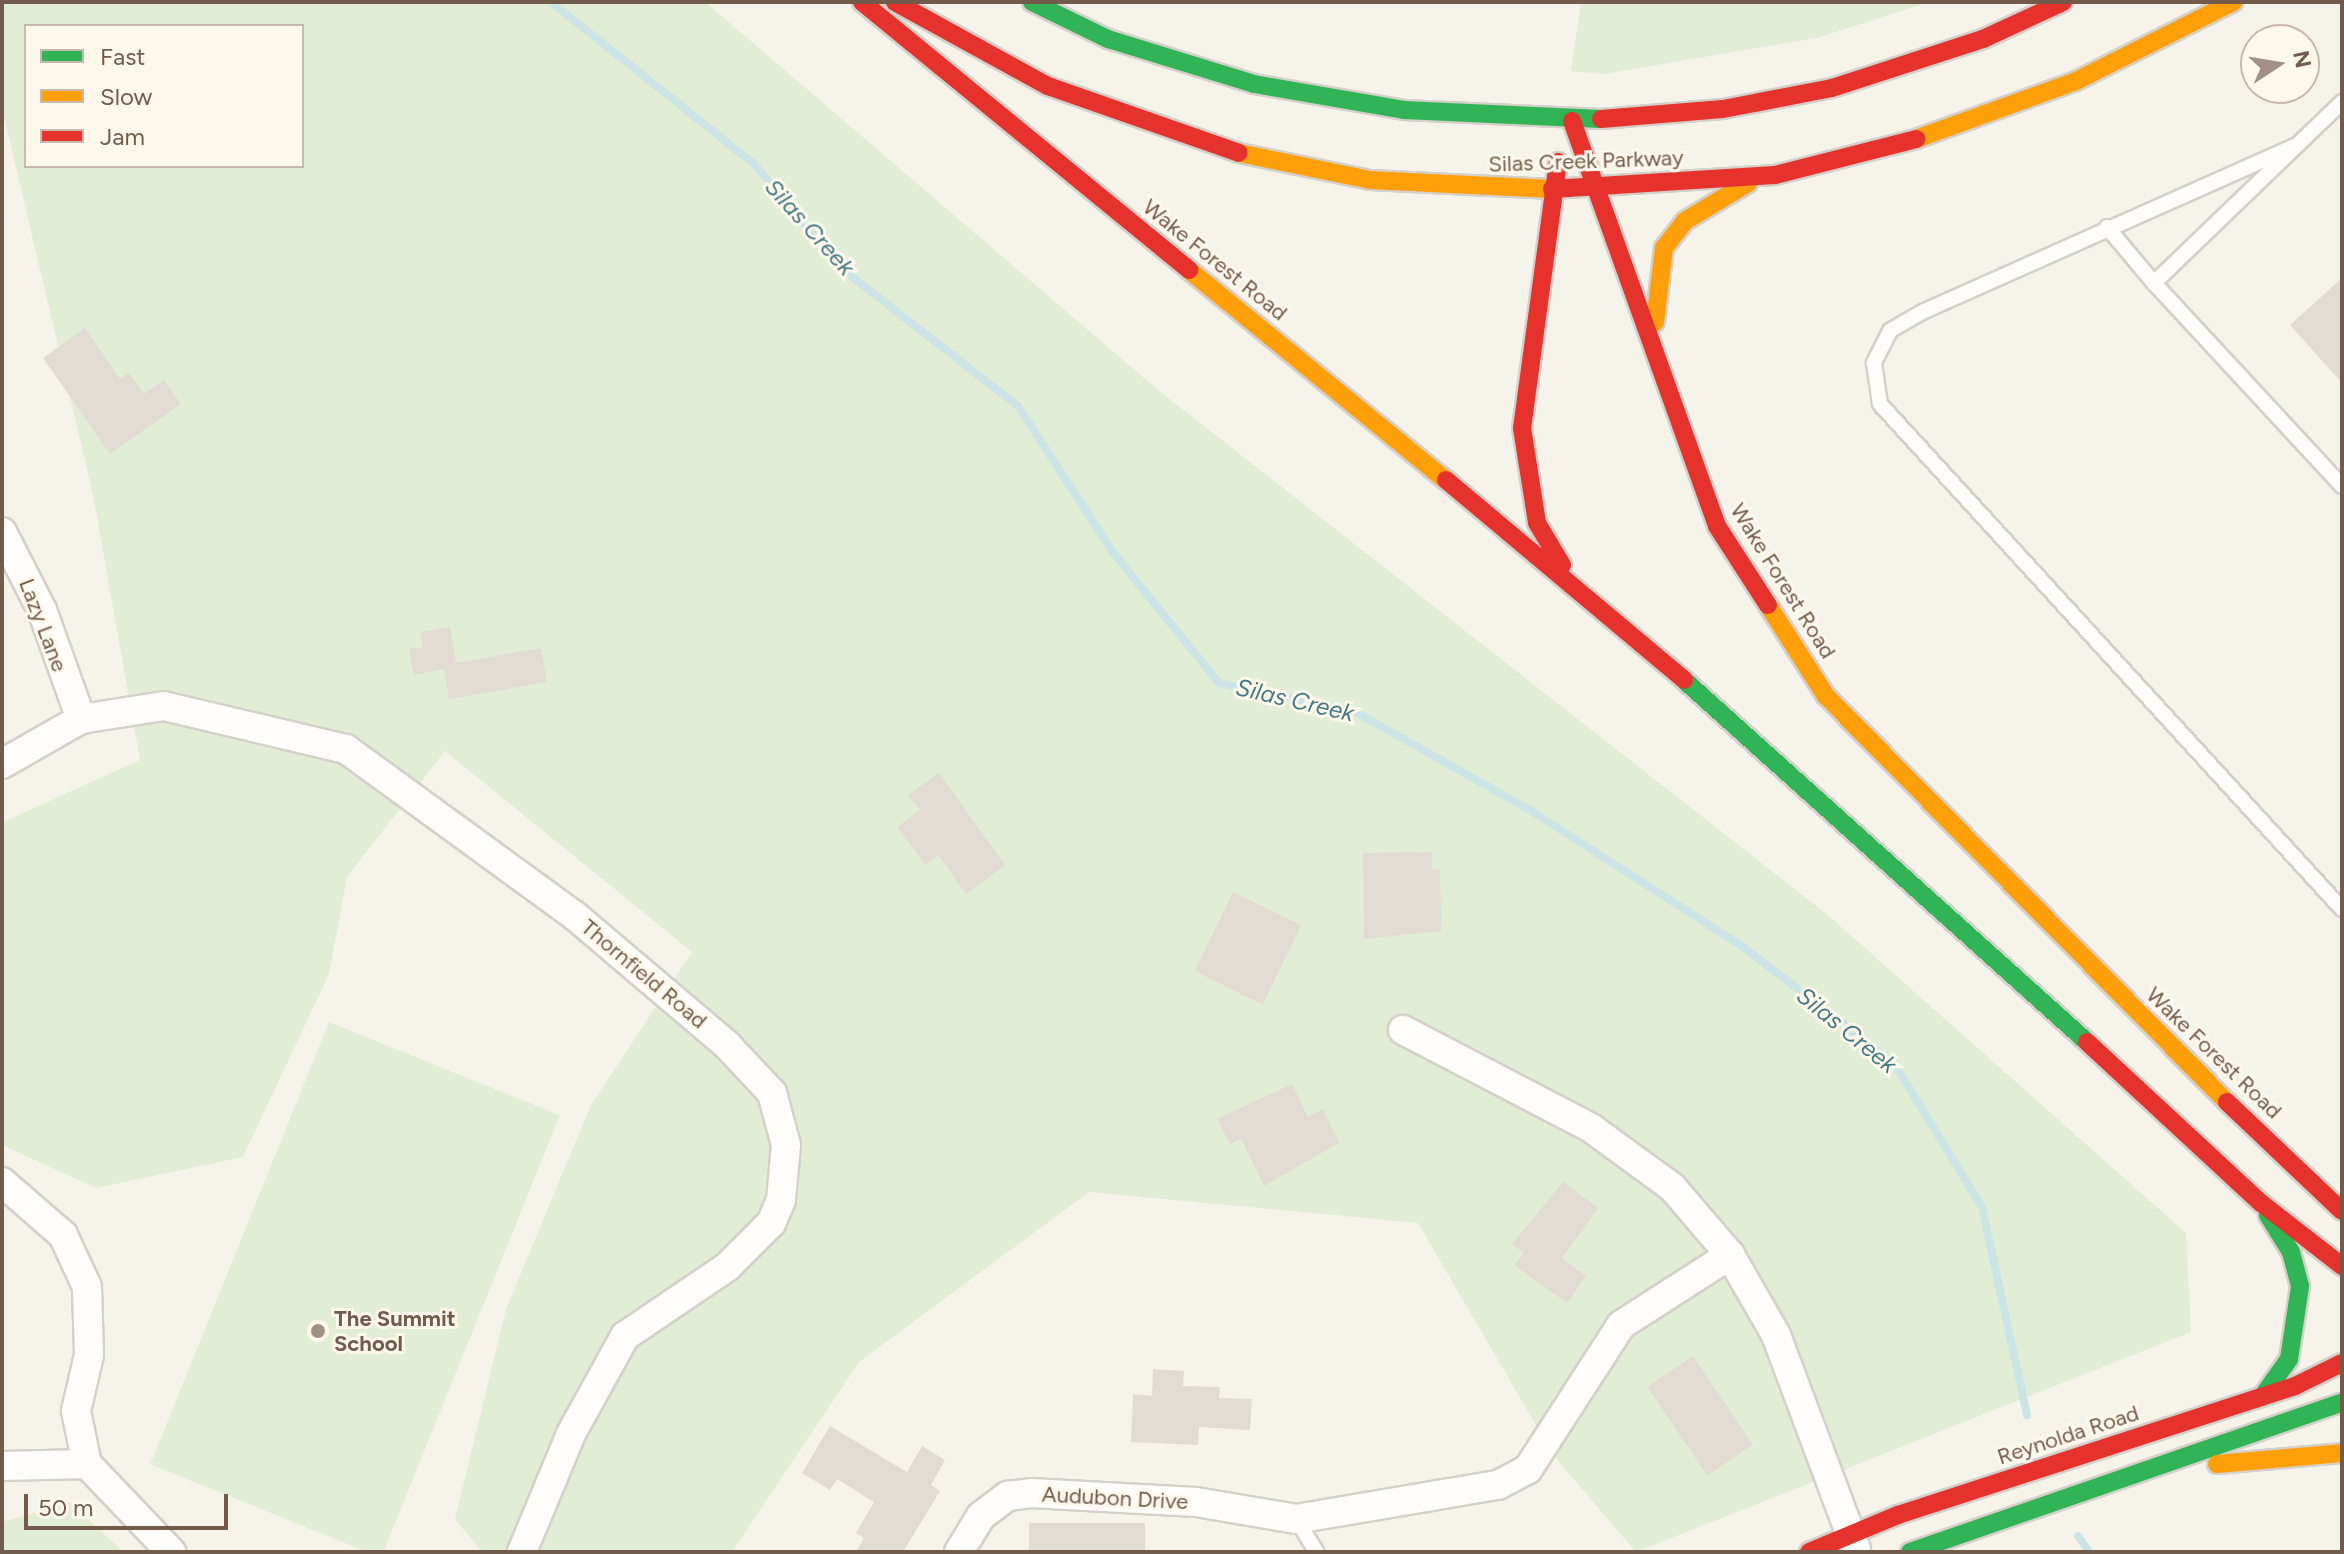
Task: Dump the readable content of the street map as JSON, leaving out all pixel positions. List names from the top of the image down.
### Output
{
  "streets": {
    "main road": ["Silas Creek Parkway", "Wake Forest Road", "Reynolda Road"],
    "street": ["Lazy Lane", "Thornfield Road", "Audubon Drive"]
  },
  "crossings": [
    ["Silas Creek Parkway", "Wake Forest Road"],
    ["Lazy Lane", "Thornfield Road"]
  ],
  "water": ["Silas Creek"],
  "places": ["The Summit School"],
  "legend": ["Fast", "Slow", "Jam"],
  "scale_bar": "50 m",
  "north": "right"
}
